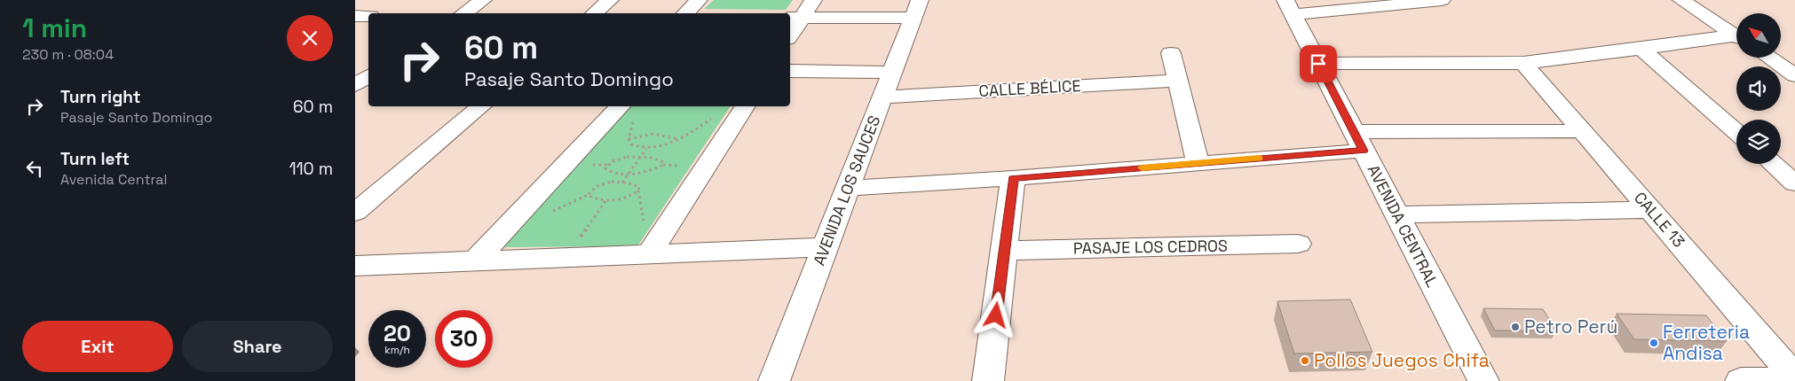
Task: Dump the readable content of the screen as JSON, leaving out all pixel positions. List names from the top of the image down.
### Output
{
  "streets": {
    "street": [
      "CALLE BÉLICE",
      "AVENIDA LOS SAUCES",
      "CALLE 13",
      "AVENIDA CENTRAL",
      "PASAJE LOS CEDROS"
    ]
  },
  "crossings": [
    ["CALLE BÉLICE", "AVENIDA LOS SAUCES"]
  ],
  "places": ["Petro Perú", "Ferreteria Andisa", "Pollos Juegos Chifa"],
  "north": "top left",
  "page": {
    "heading": ["1 min", "230 m · 08:04"],
    "turn": ["60 m", "Pasaje Santo Domingo"],
    "list": [
      {
        "name": "Turn right",
        "note": "Pasaje Santo Domingo",
        "value": "60 m"
      },
      {
        "name": "Turn left",
        "note": "Avenida Central",
        "value": "110 m"
      }
    ],
    "speed": "20 km/h",
    "limit": "30",
    "buttons": ["Exit", "Share"]
  }
}
